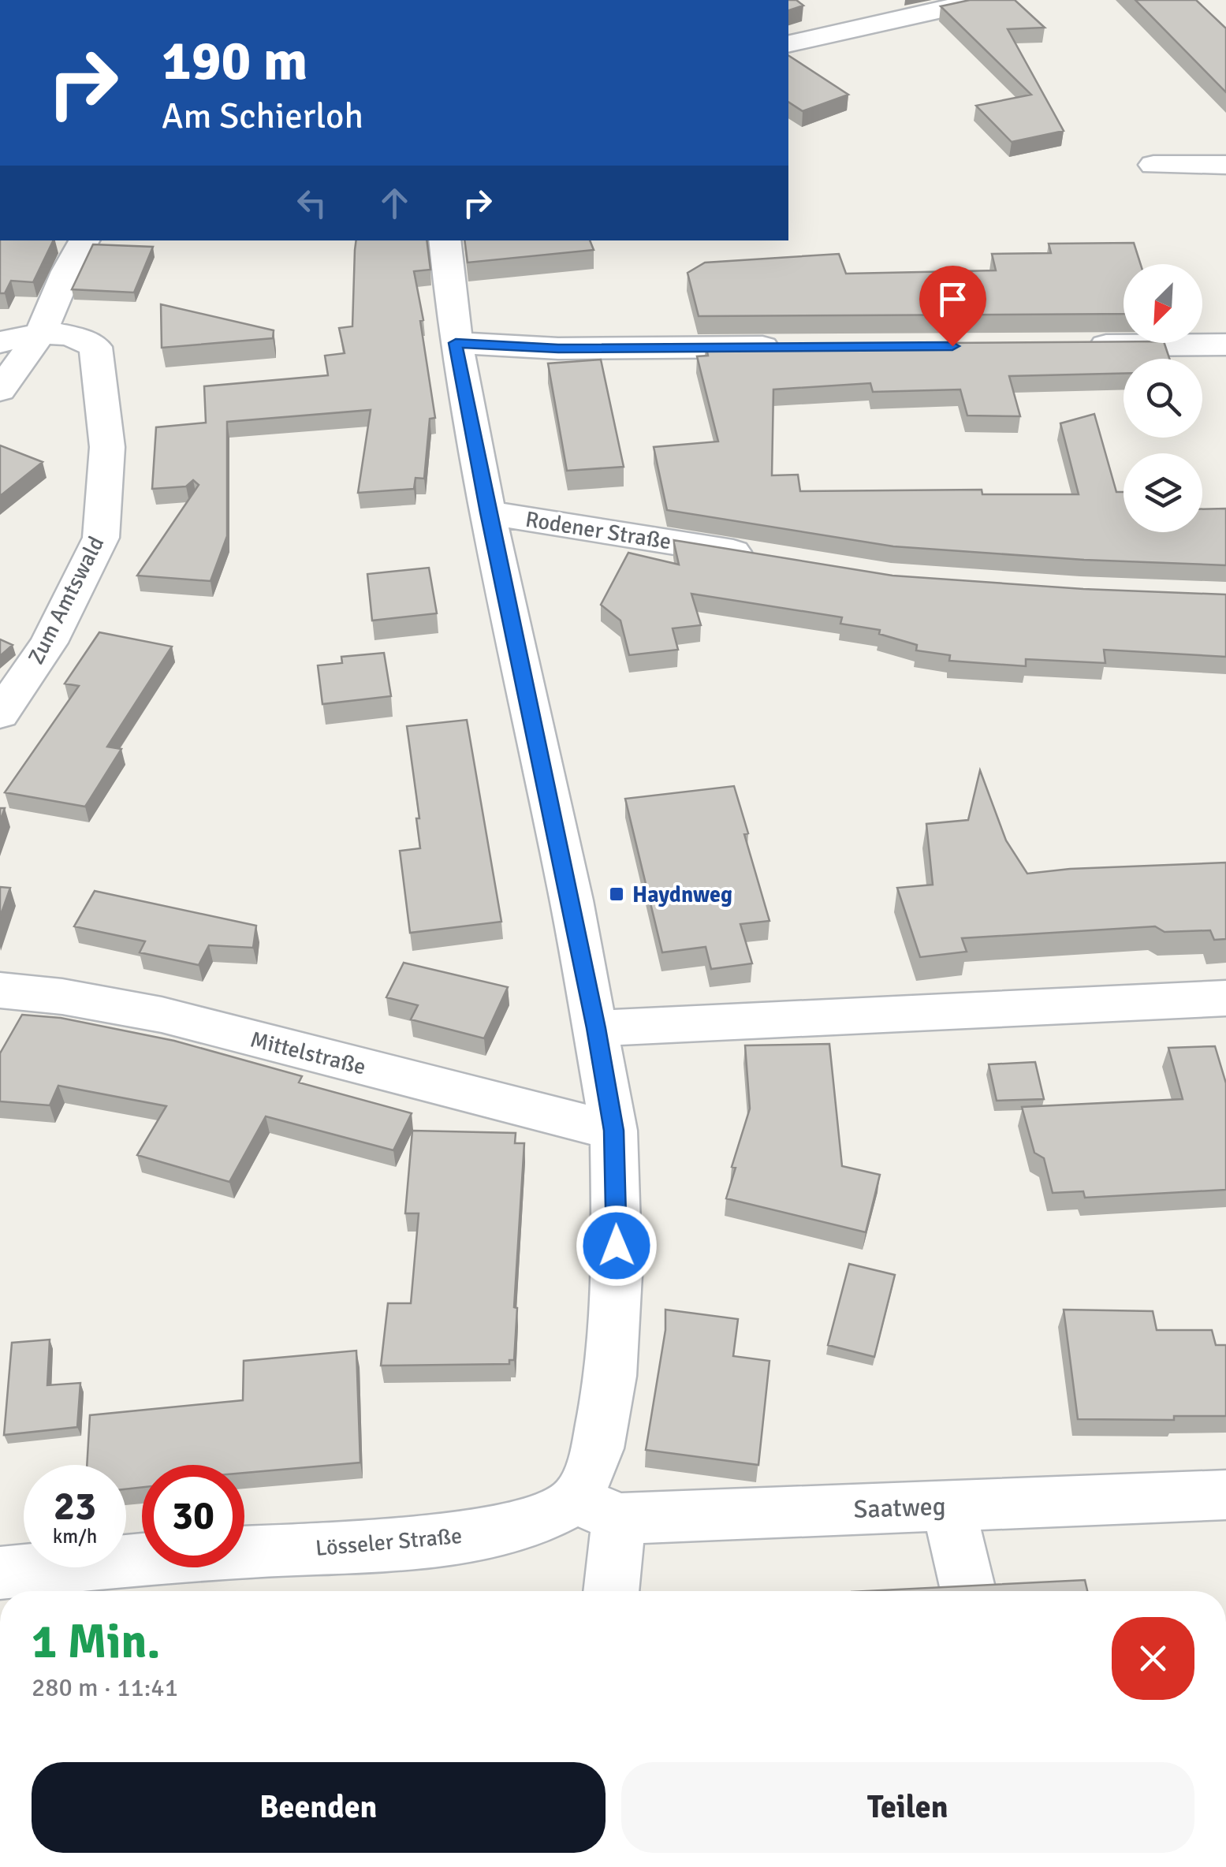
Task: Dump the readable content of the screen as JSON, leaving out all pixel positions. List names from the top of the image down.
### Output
{
  "streets": {
    "street": [
      "Rodener Straße",
      "Zum Amtswald",
      "Mittelstraße",
      "Saatweg",
      "Lösseler Straße"
    ]
  },
  "crossings": [
    ["Saatweg", "Lösseler Straße"]
  ],
  "places": {
    "transit": ["Haydnweg"]
  },
  "north": "bottom left",
  "page": {
    "turn": ["190 m", "Am Schierloh"],
    "speed": "23 km/h",
    "limit": "30",
    "heading": ["1 Min.", "280 m · 11:41"],
    "buttons": ["Beenden", "Teilen"]
  }
}
